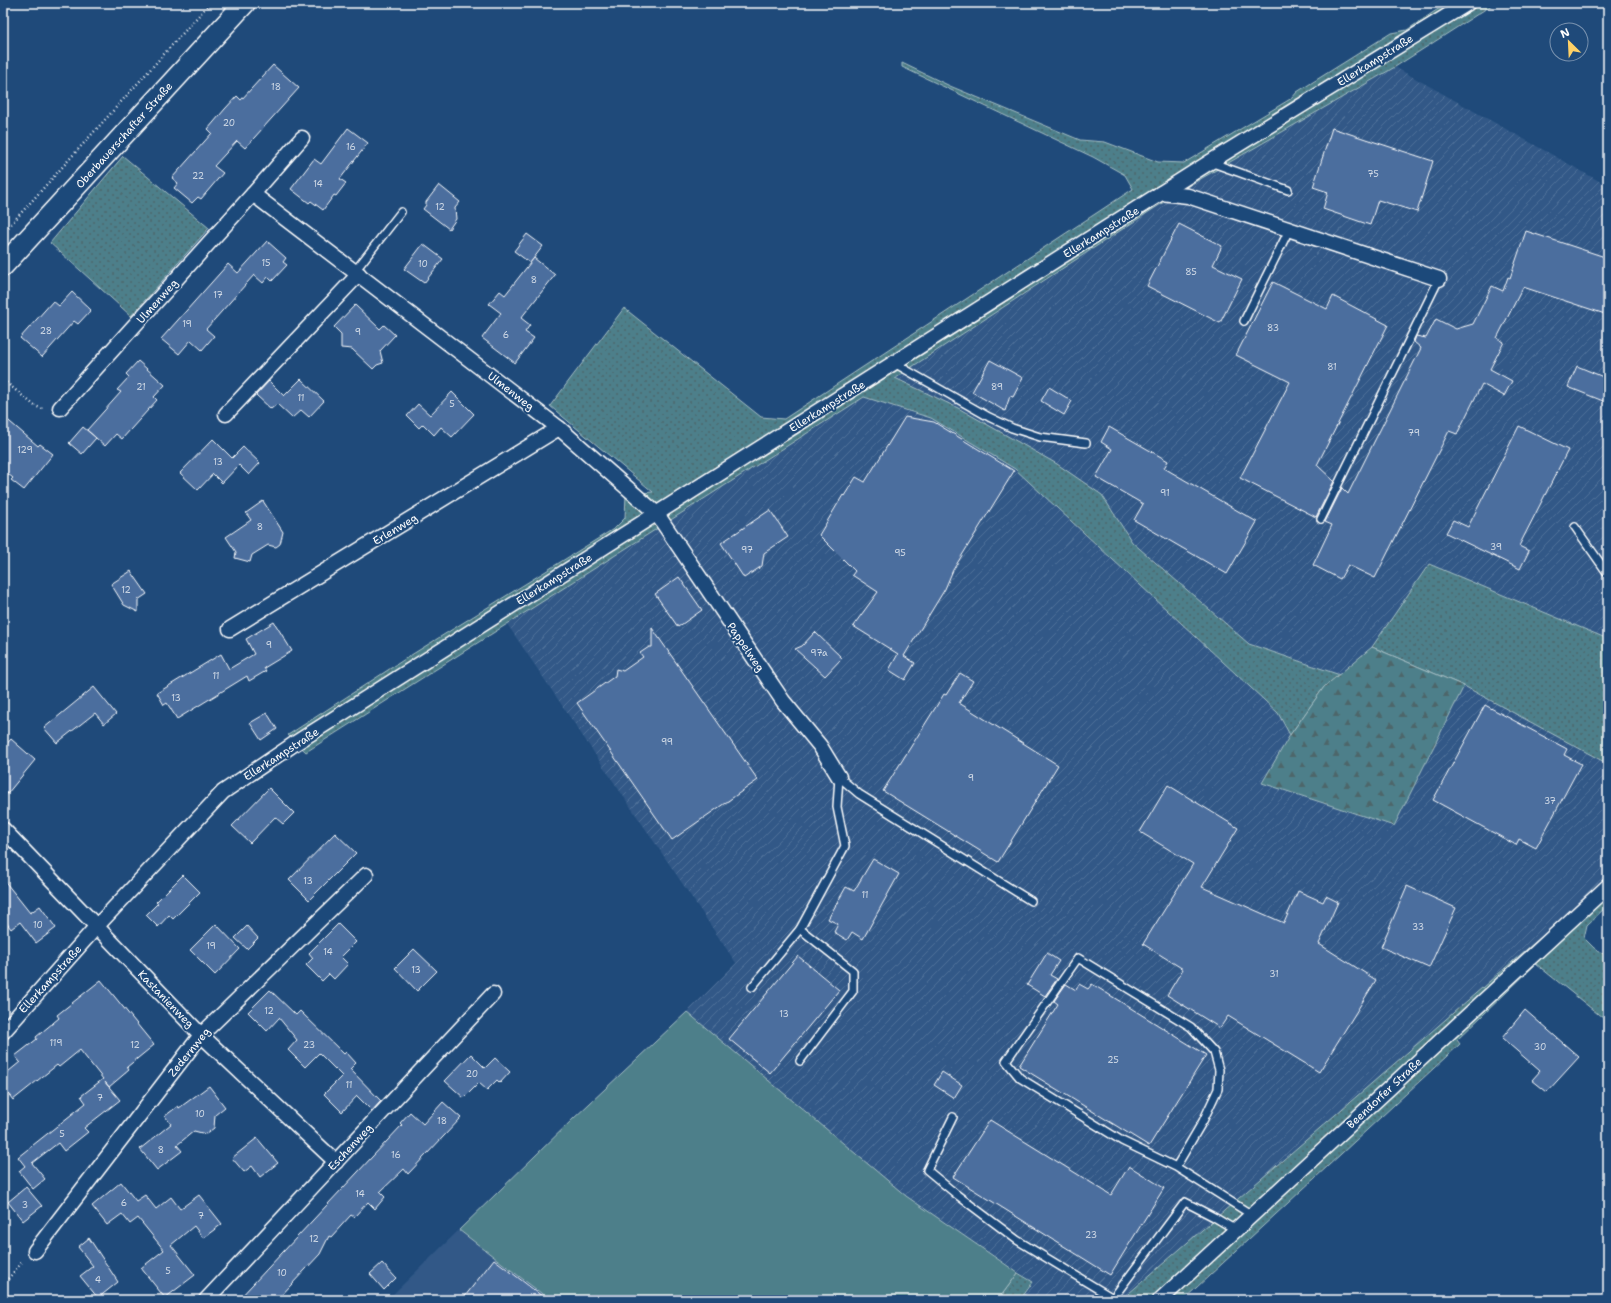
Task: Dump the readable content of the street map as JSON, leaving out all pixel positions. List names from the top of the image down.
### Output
{
  "streets": {
    "main road": ["Oberbauerschafter Straße"],
    "street": [
      "Ellerkampstraße",
      "Ulmenweg",
      "Erlenweg",
      "Pappelweg",
      "Kastanienweg",
      "Zedernweg",
      "Beendorfer Straße",
      "Eschenweg"
    ]
  },
  "crossings": [
    ["Ellerkampstraße", "Ulmenweg"],
    ["Ellerkampstraße", "Pappelweg"],
    ["Ellerkampstraße", "Kastanienweg"],
    ["Ulmenweg", "Erlenweg"],
    ["Ulmenweg", "Pappelweg"],
    ["Kastanienweg", "Zedernweg"],
    ["Kastanienweg", "Eschenweg"]
  ],
  "house_numbers": [
    "18",
    "20",
    "16",
    "75",
    "22",
    "14",
    "12",
    "15",
    "10",
    "85",
    "8",
    "17",
    "19",
    "83",
    "28",
    "9",
    "6",
    "81",
    "21",
    "89",
    "11",
    "5",
    "79",
    "129",
    "13",
    "91",
    "8",
    "39",
    "97",
    "95",
    "12",
    "9",
    "97a",
    "11",
    "13",
    "99",
    "9",
    "37",
    "13",
    "11",
    "10",
    "33",
    "19",
    "14",
    "13",
    "31",
    "12",
    "13",
    "119",
    "12",
    "23",
    "30",
    "25",
    "20",
    "11",
    "7",
    "10",
    "18",
    "5",
    "8",
    "16",
    "14",
    "6",
    "3",
    "7",
    "23",
    "12",
    "5",
    "10",
    "4"
  ],
  "north": "top left"
}
